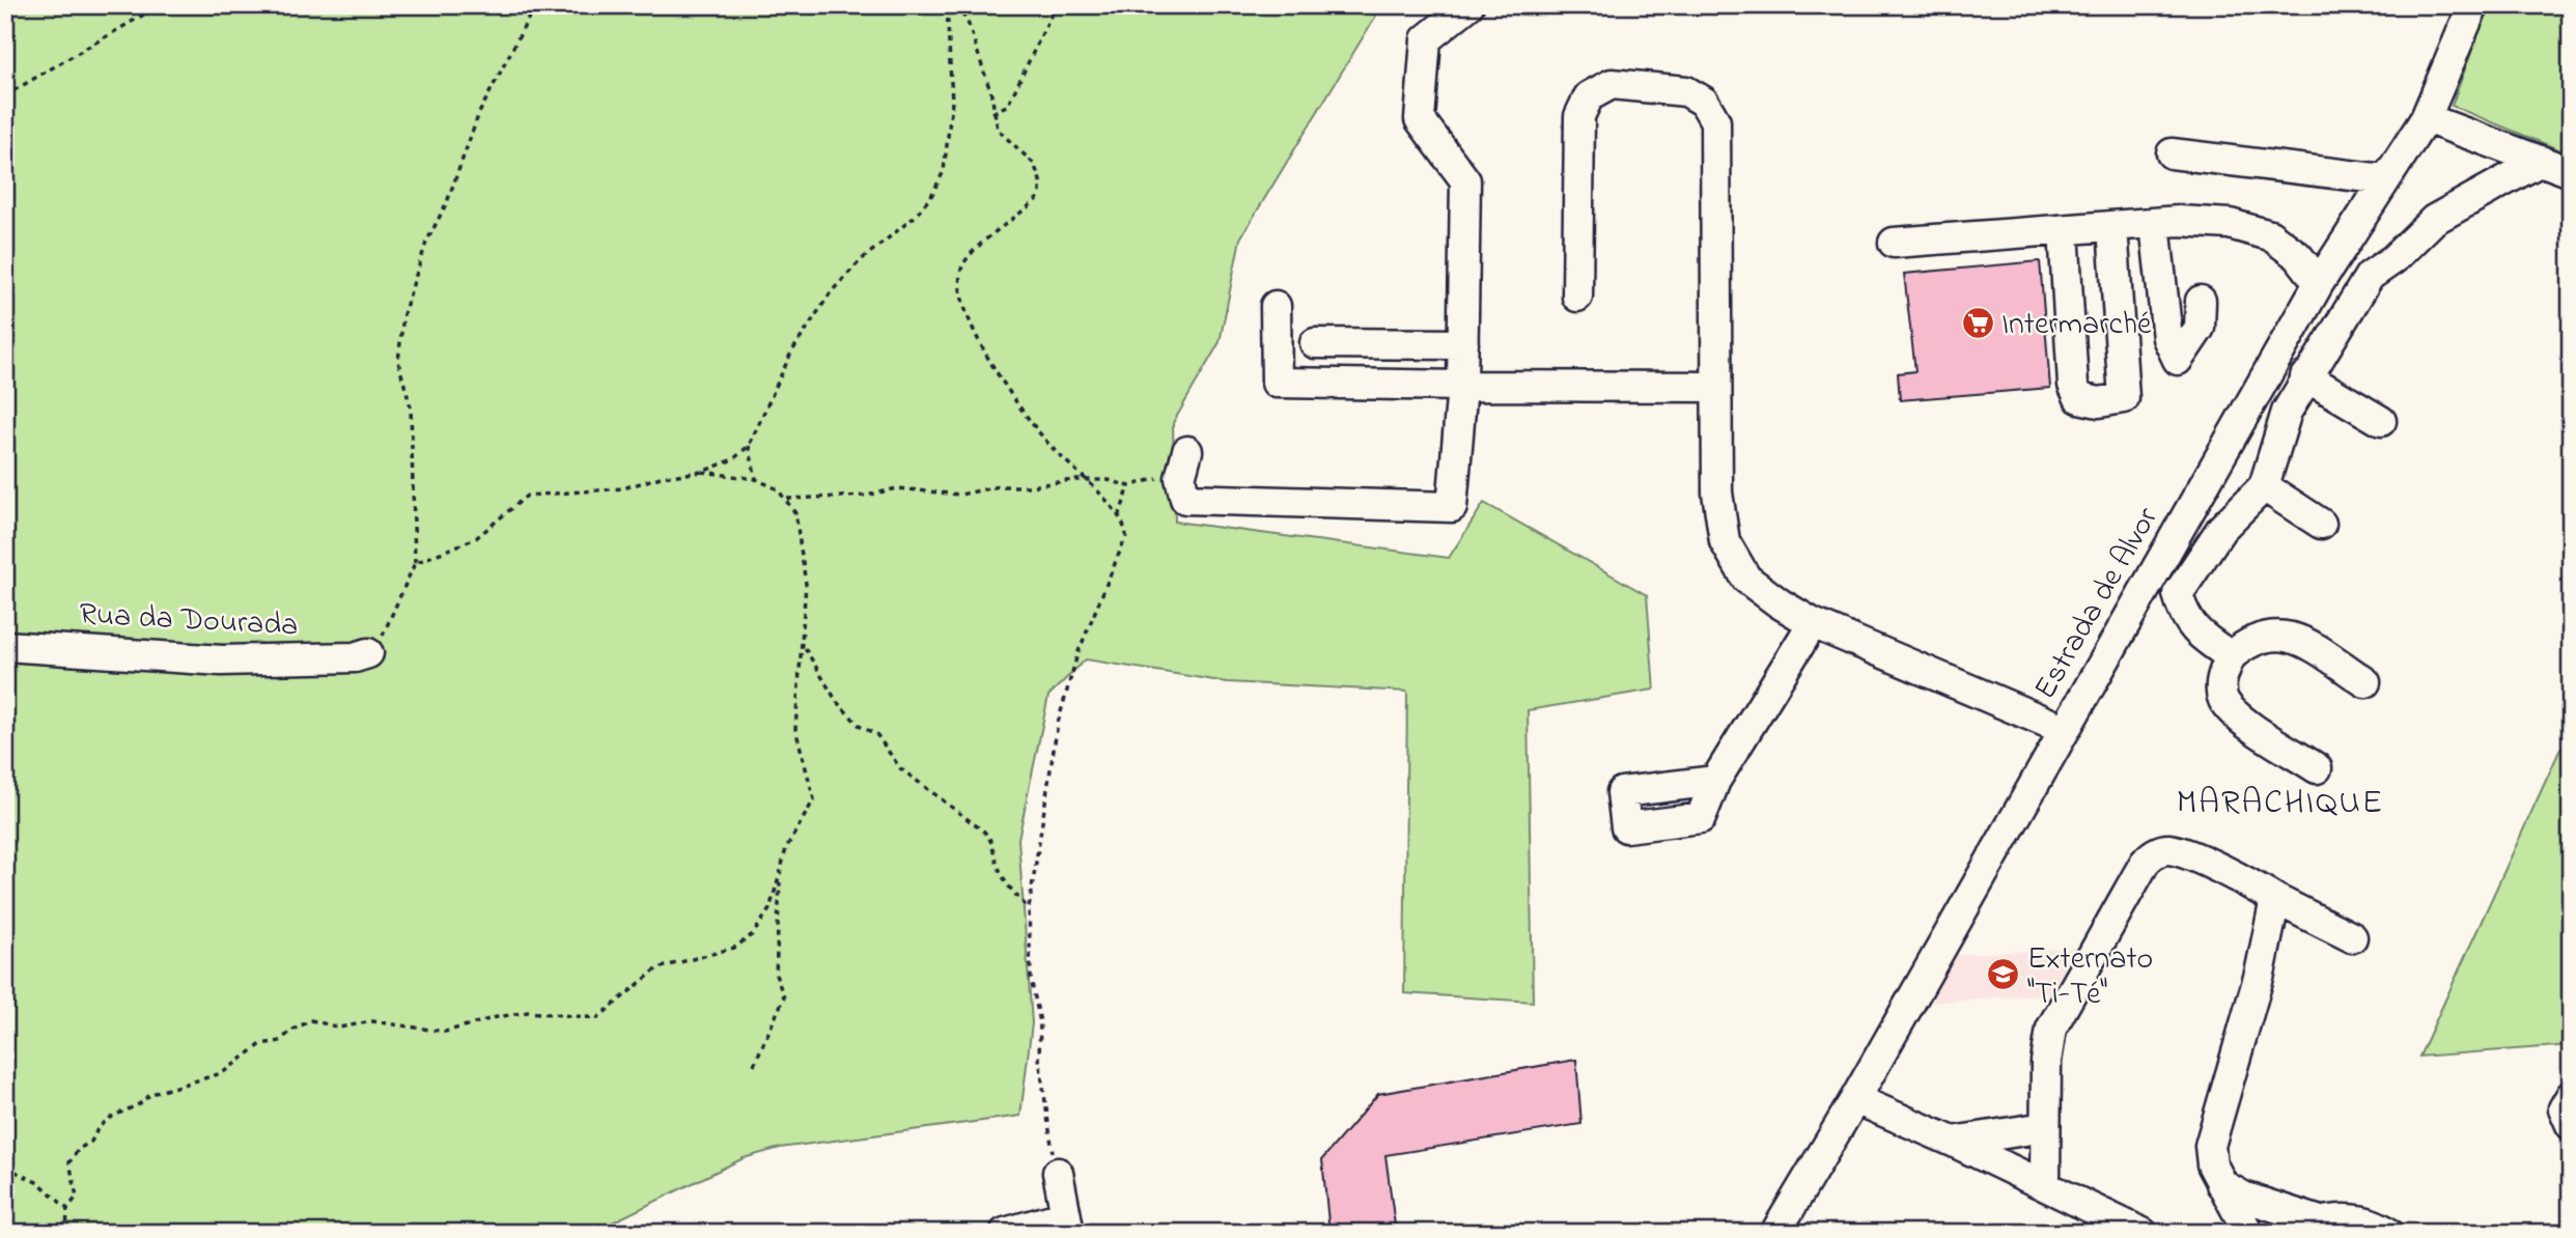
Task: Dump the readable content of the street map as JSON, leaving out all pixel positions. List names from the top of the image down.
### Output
{
  "streets": {
    "street": ["Estrada de Alvor", "Rua da Dourada"]
  },
  "districts": ["MARACHIQUE"],
  "places": {
    "supermarket": ["Intermarché"],
    "school or university": ["Externato \"Ti-Té\""]
  }
}
